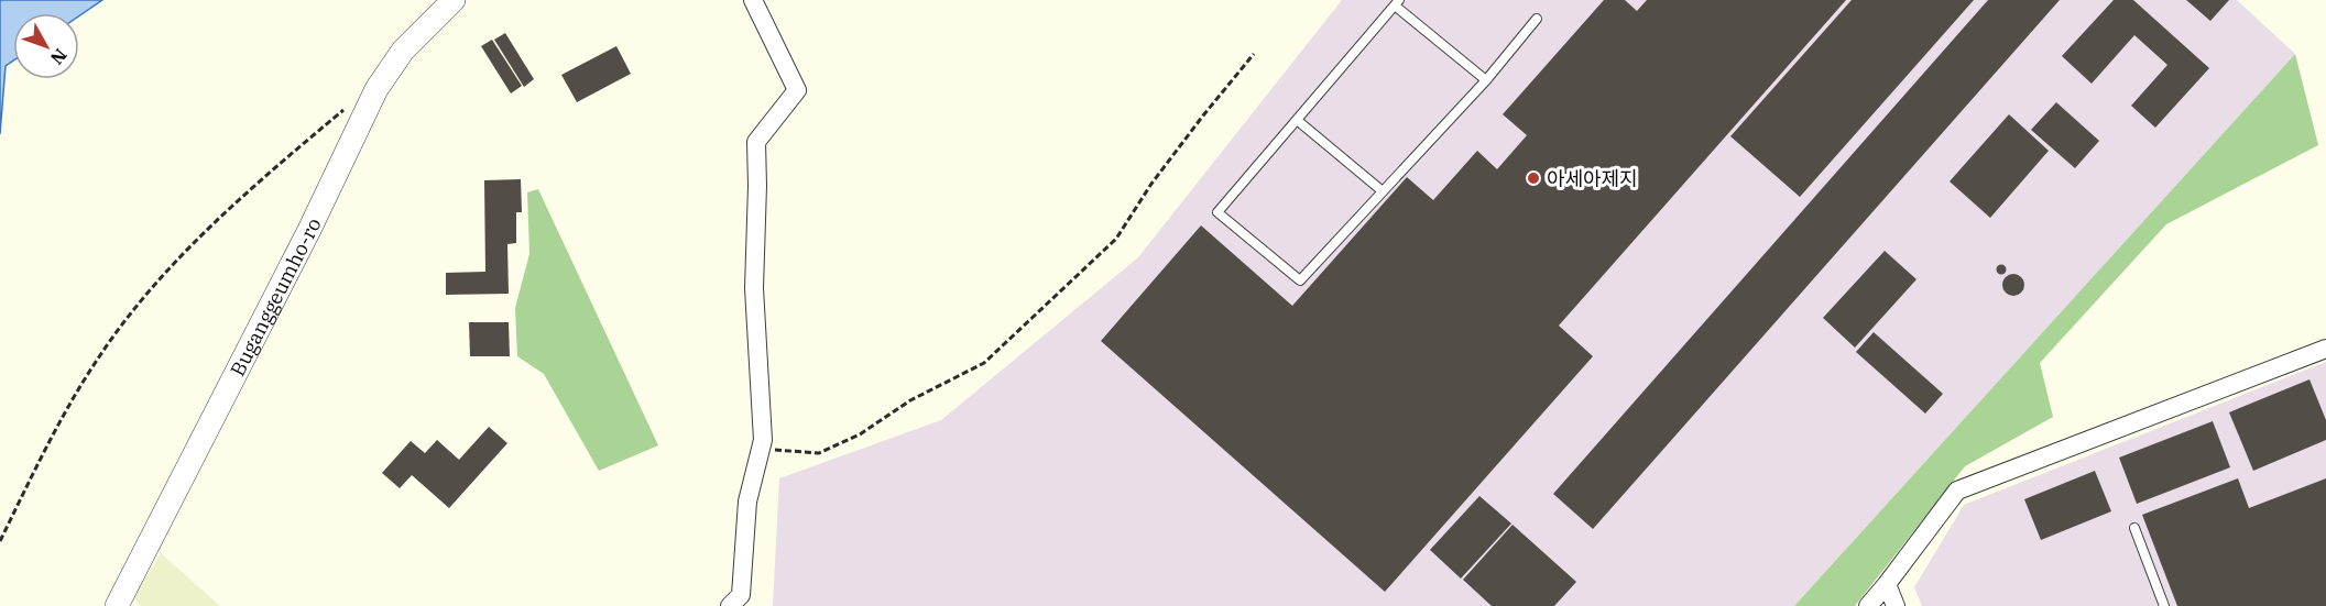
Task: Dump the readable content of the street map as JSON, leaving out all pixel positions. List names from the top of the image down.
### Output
{
  "streets": {
    "street": ["Buganggeumho-ro"]
  },
  "places": ["아세아제지"],
  "north": "bottom right"
}
